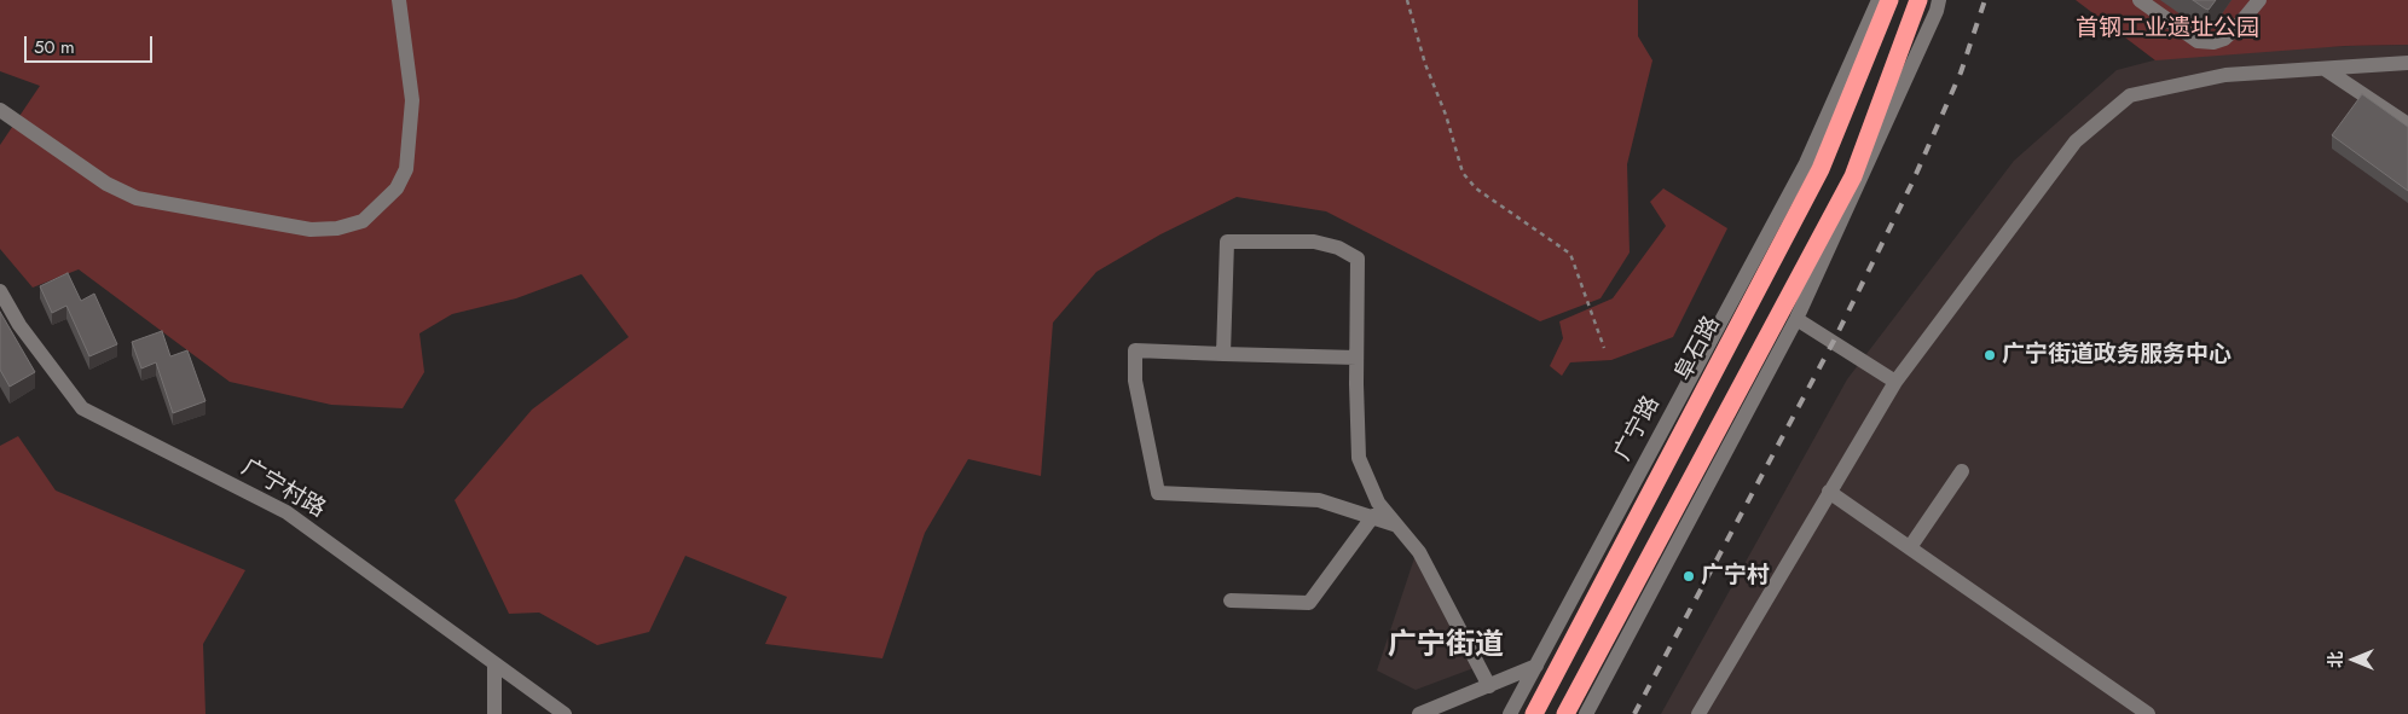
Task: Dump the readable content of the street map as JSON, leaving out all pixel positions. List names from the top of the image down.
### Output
{
  "streets": {
    "highway": ["阜石路"],
    "street": ["广宁路", "广宁村路"]
  },
  "districts": ["广宁街道"],
  "parks": ["首钢工业遗址公园"],
  "places": ["广宁街道政务服务中心", "广宁村"],
  "scale_bar": "50 m",
  "north": "left"
}
